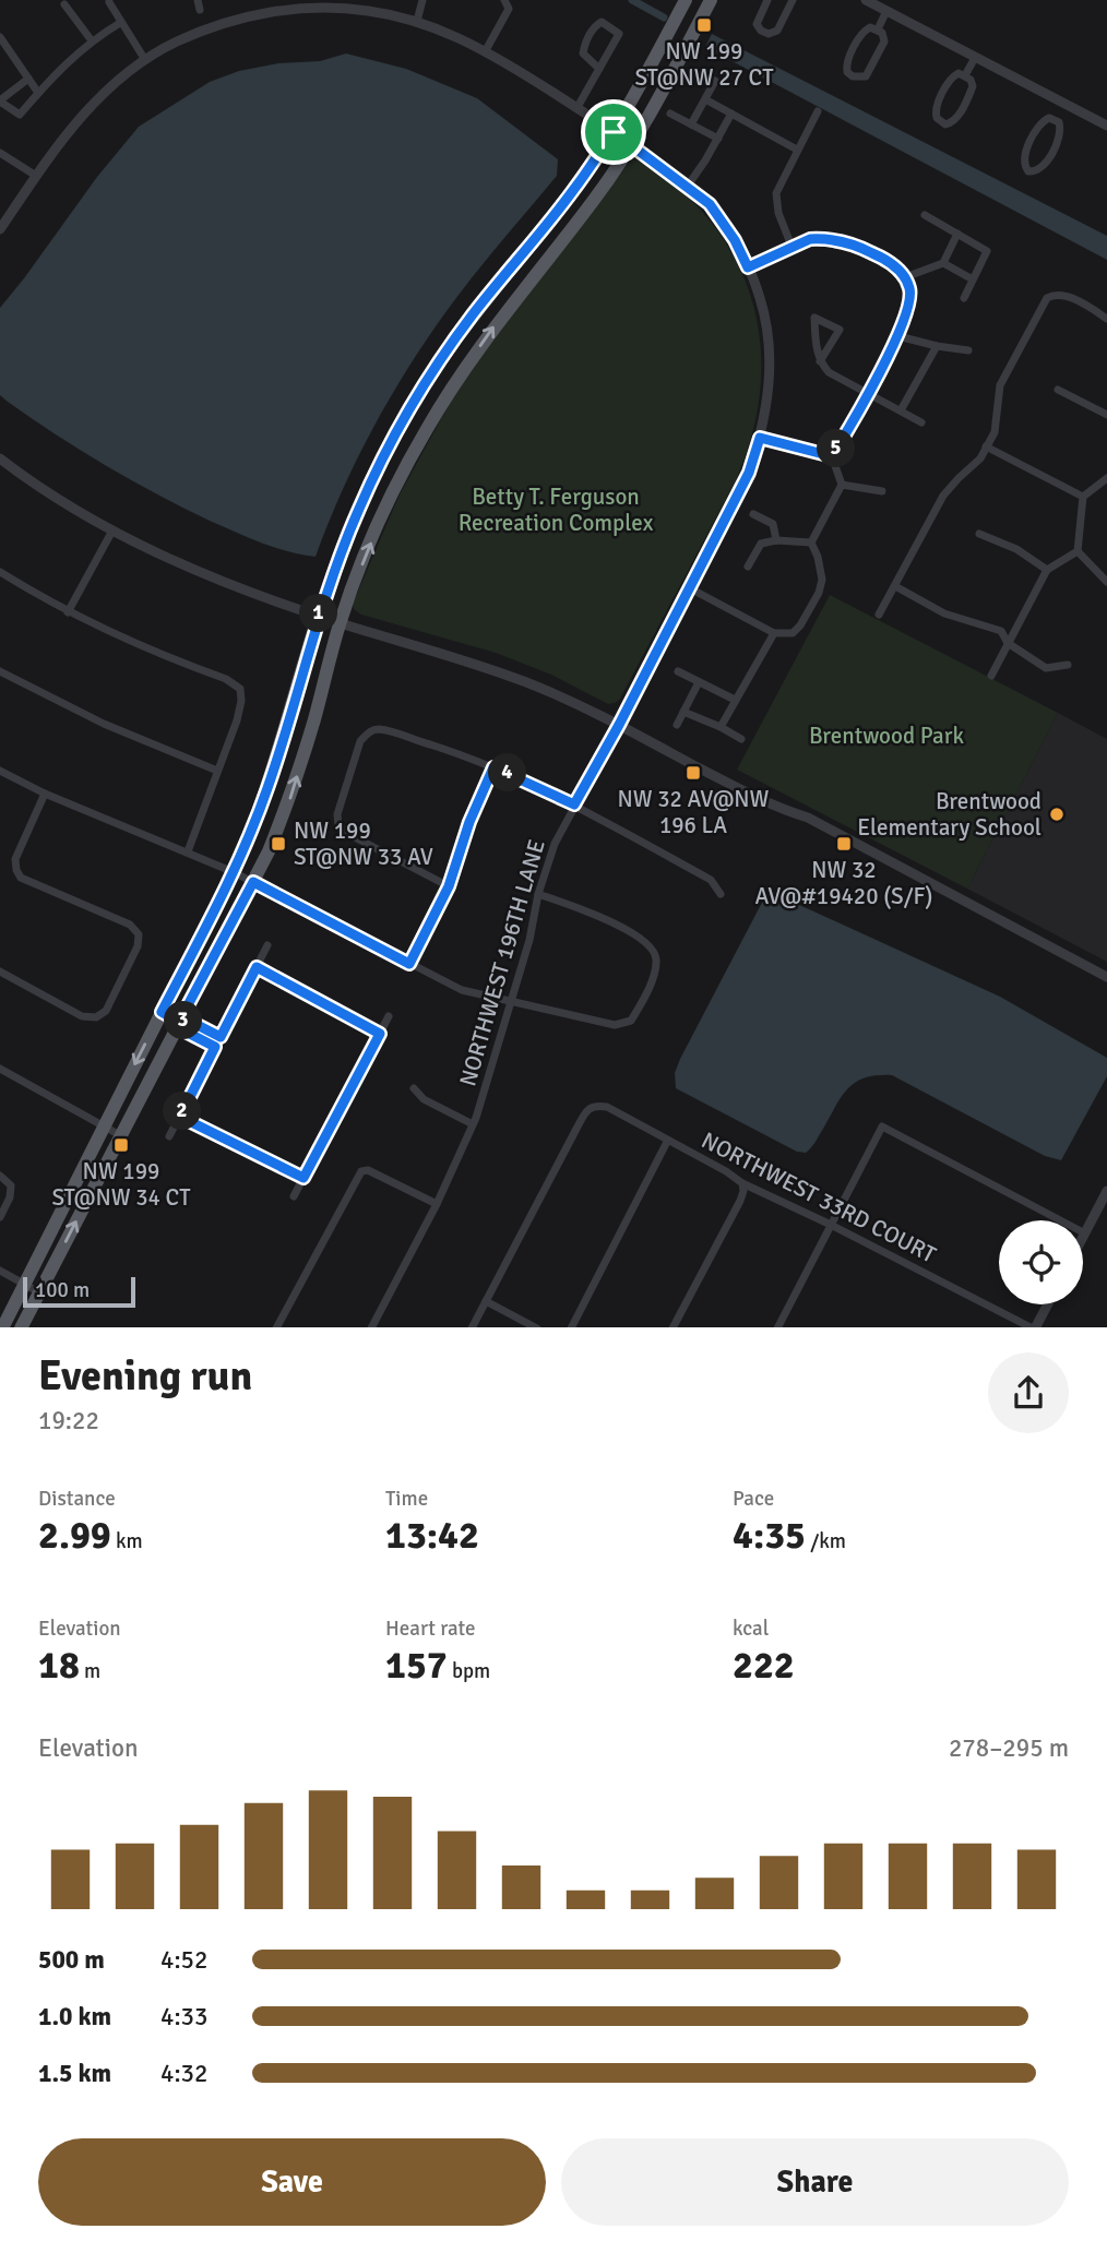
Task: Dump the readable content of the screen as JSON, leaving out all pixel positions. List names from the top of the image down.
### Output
{
  "streets": {
    "street": ["NORTHWEST 196TH LANE", "NORTHWEST 33RD COURT"]
  },
  "parks": ["Betty T. Ferguson Recreation Complex", "Brentwood Park"],
  "places": {
    "transit": [
      "NW 199 ST@NW 27 CT",
      "NW 32 AV@NW 196 LA",
      "NW 199 ST@NW 33 AV",
      "NW 32 AV@#19420 (S/F)",
      "NW 199 ST@NW 34 CT"
    ],
    "other": ["Brentwood Elementary School"]
  },
  "scale_bar": "100 m",
  "page": {
    "pins": [
      "5",
      "1",
      "4",
      "3",
      "2"
    ],
    "scale": "100 m",
    "heading": ["Evening run", "19:22"],
    "stats": [
      ["Distance", "2.99 km"],
      ["Time", "13:42"],
      ["Pace", "4:35 /km"],
      ["Elevation", "18 m"],
      ["Heart rate", "157 bpm"],
      ["kcal", "222"]
    ],
    "chart": ["Elevation", "278–295 m"],
    "list": [
      {
        "name": "500 m",
        "note": "4:52"
      },
      {
        "name": "1.0 km",
        "note": "4:33"
      },
      {
        "name": "1.5 km",
        "note": "4:32"
      }
    ],
    "buttons": ["Save", "Share"]
  }
}
